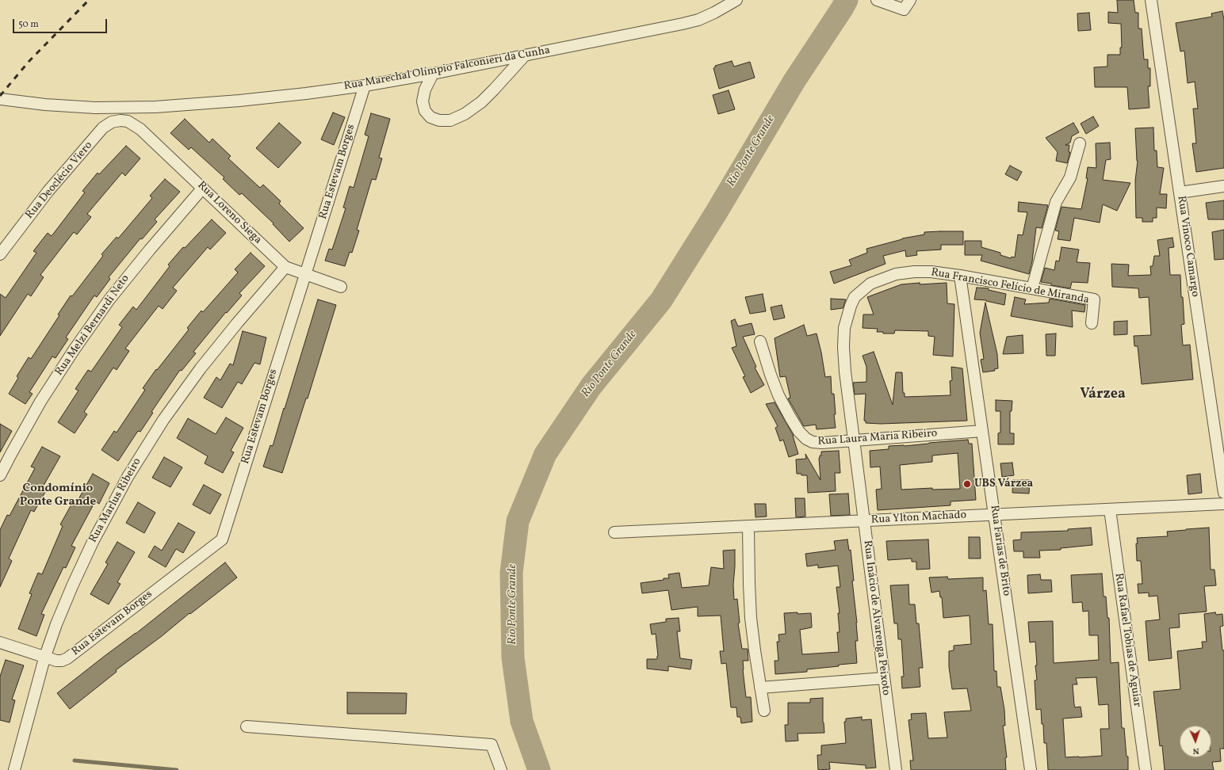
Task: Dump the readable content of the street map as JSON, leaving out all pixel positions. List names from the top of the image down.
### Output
{
  "streets": {
    "street": [
      "Rua Marechal Olímpio Falconieri da Cunha",
      "Rua Estevam Borges",
      "Rua Deoclécio Viero",
      "Rua Loreno Siega",
      "Rua Vinoco Camargo",
      "Rua Francisco Felício de Miranda",
      "Rua Melzi Bernardi Neto",
      "Rua Laura Maria Ribeiro",
      "Rua Marlus Ribeiro",
      "Rua Ylton Machado",
      "Rua Farias de Brito",
      "Rua Inácio de Alvarenga Peixoto",
      "Rua Rafael Tobias de Aguiar"
    ]
  },
  "crossings": [
    ["Rua Marechal Olímpio Falconieri da Cunha", "Rua Estevam Borges"],
    ["Rua Estevam Borges", "Rua Loreno Siega"],
    ["Rua Estevam Borges", "Rua Marlus Ribeiro"],
    ["Rua Deoclécio Viero", "Rua Loreno Siega"],
    ["Rua Loreno Siega", "Rua Melzi Bernardi Neto"],
    ["Rua Loreno Siega", "Rua Marlus Ribeiro"],
    ["Rua Francisco Felício de Miranda", "Rua Farias de Brito"],
    ["Rua Francisco Felício de Miranda", "Rua Inácio de Alvarenga Peixoto"],
    ["Rua Laura Maria Ribeiro", "Rua Farias de Brito"],
    ["Rua Laura Maria Ribeiro", "Rua Inácio de Alvarenga Peixoto"],
    ["Rua Ylton Machado", "Rua Farias de Brito"],
    ["Rua Ylton Machado", "Rua Inácio de Alvarenga Peixoto"],
    ["Rua Ylton Machado", "Rua Rafael Tobias de Aguiar"]
  ],
  "districts": ["Várzea", "Condomínio Ponte Grande"],
  "water": ["Rio Ponte Grande"],
  "places": ["UBS Várzea"],
  "scale_bar": "50 m",
  "north": "bottom"
}
